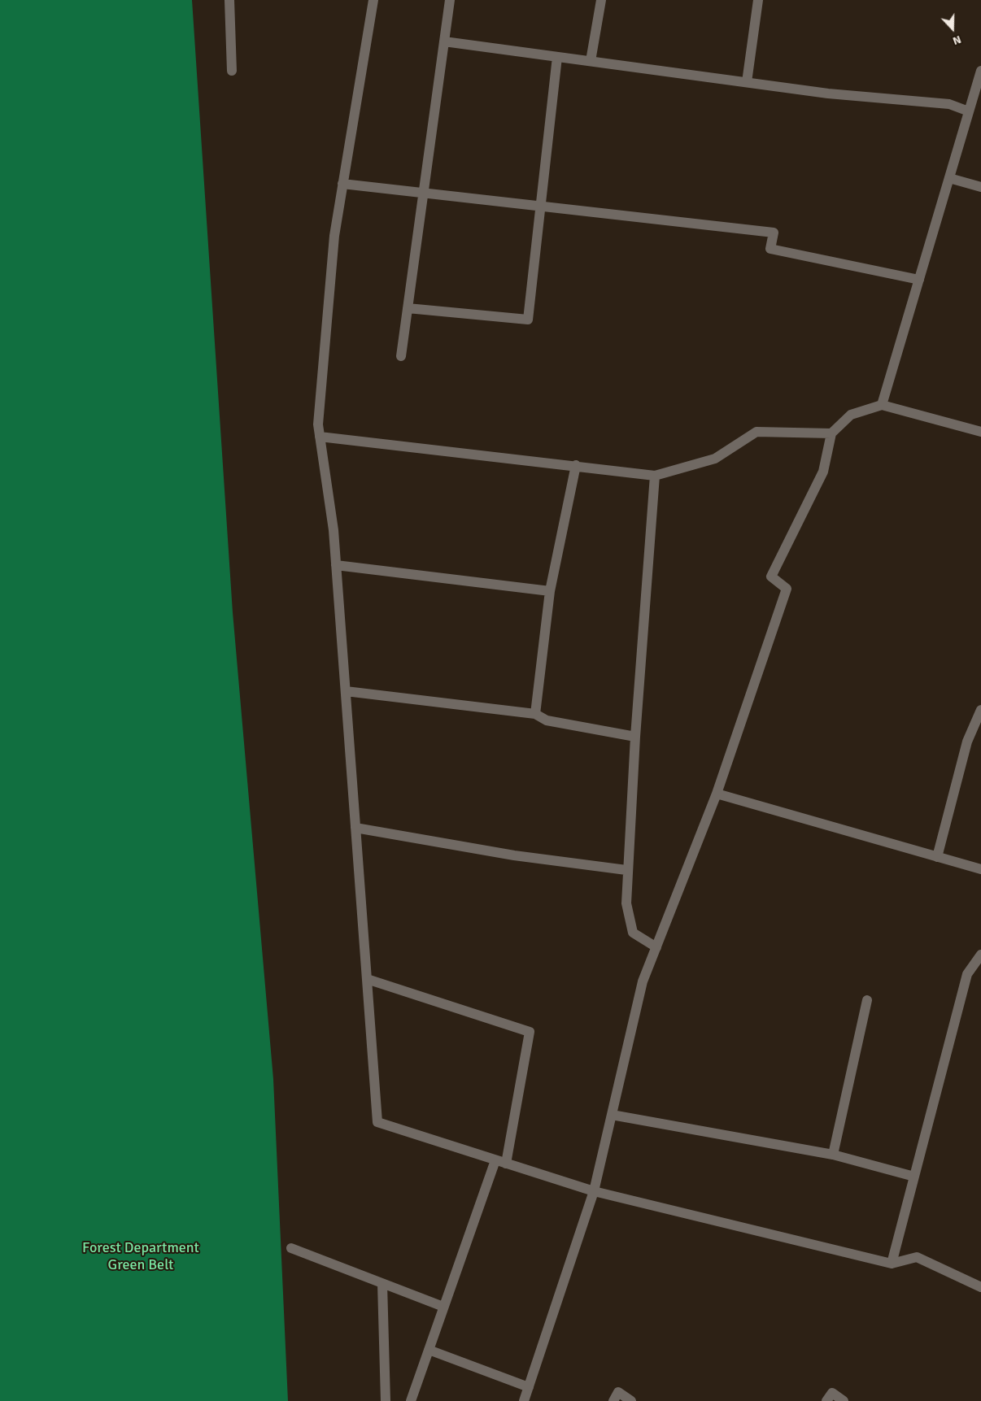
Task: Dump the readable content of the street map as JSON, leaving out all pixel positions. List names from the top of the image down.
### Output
{
  "parks": ["Forest Department Green Belt"],
  "north": "bottom"
}
